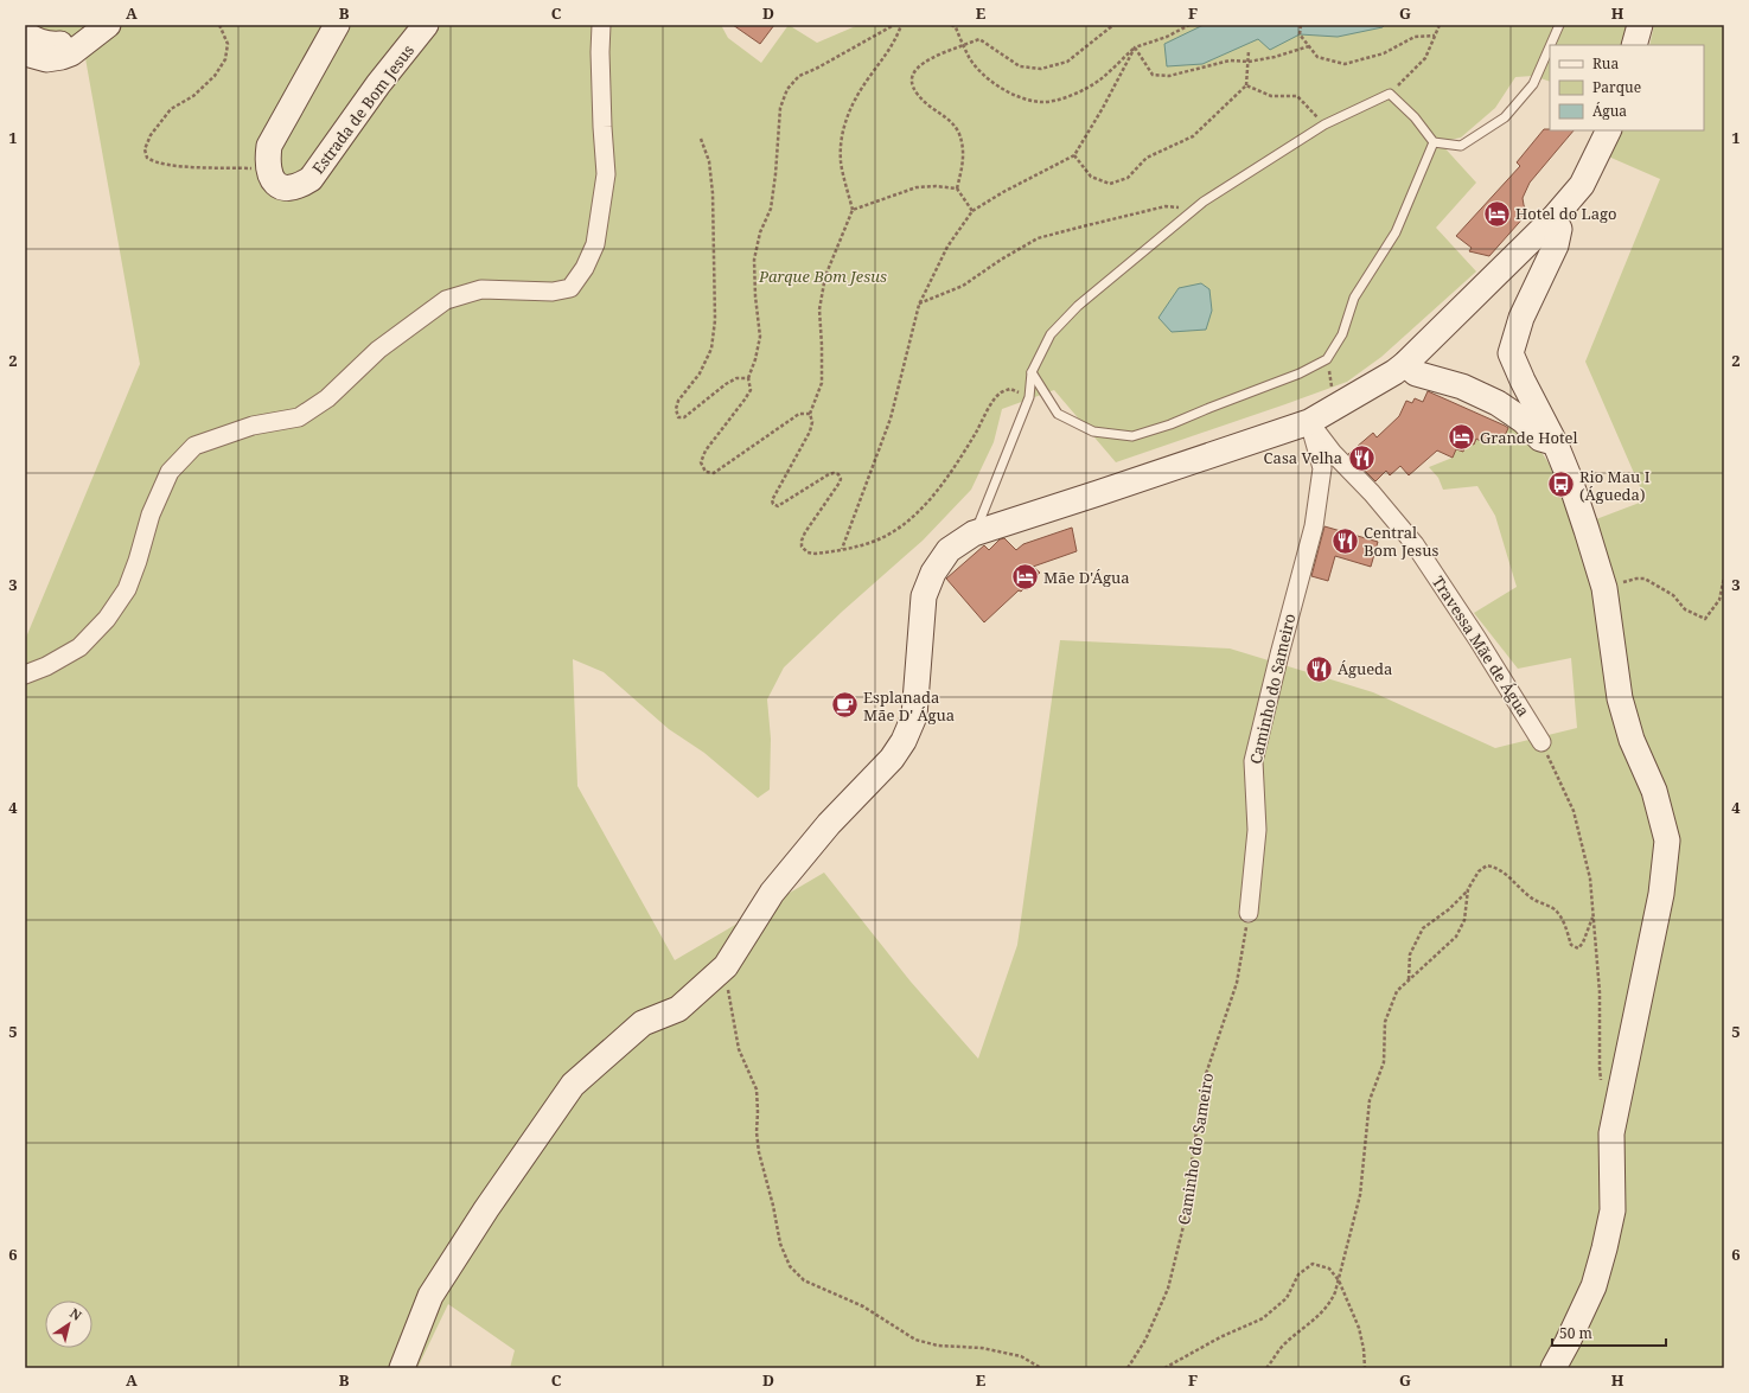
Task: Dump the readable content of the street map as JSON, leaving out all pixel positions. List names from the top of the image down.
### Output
{
  "streets": {
    "main road": ["Estrada de Bom Jesus"],
    "street": ["Travessa Mãe de Água", "Caminho do Sameiro"]
  },
  "crossings": [
    ["Travessa Mãe de Água", "Caminho do Sameiro"]
  ],
  "parks": ["Parque Bom Jesus"],
  "places": {
    "hotel": ["Hotel do Lago", "Grande Hotel", "Mãe D'Água"],
    "restaurant": ["Casa Velha", "Central Bom Jesus", "Águeda"],
    "bus stop": ["Rio Mau I (Águeda)"],
    "cafe": ["Esplanada Mãe D' Água"]
  },
  "legend": ["Rua", "Parque", "Água"],
  "scale_bar": "50 m",
  "north": "top right",
  "grid": {
    "columns": [
      "A",
      "B",
      "C",
      "D",
      "E",
      "F",
      "G",
      "H"
    ],
    "rows": [
      "1",
      "2",
      "3",
      "4",
      "5",
      "6"
    ]
  }
}
